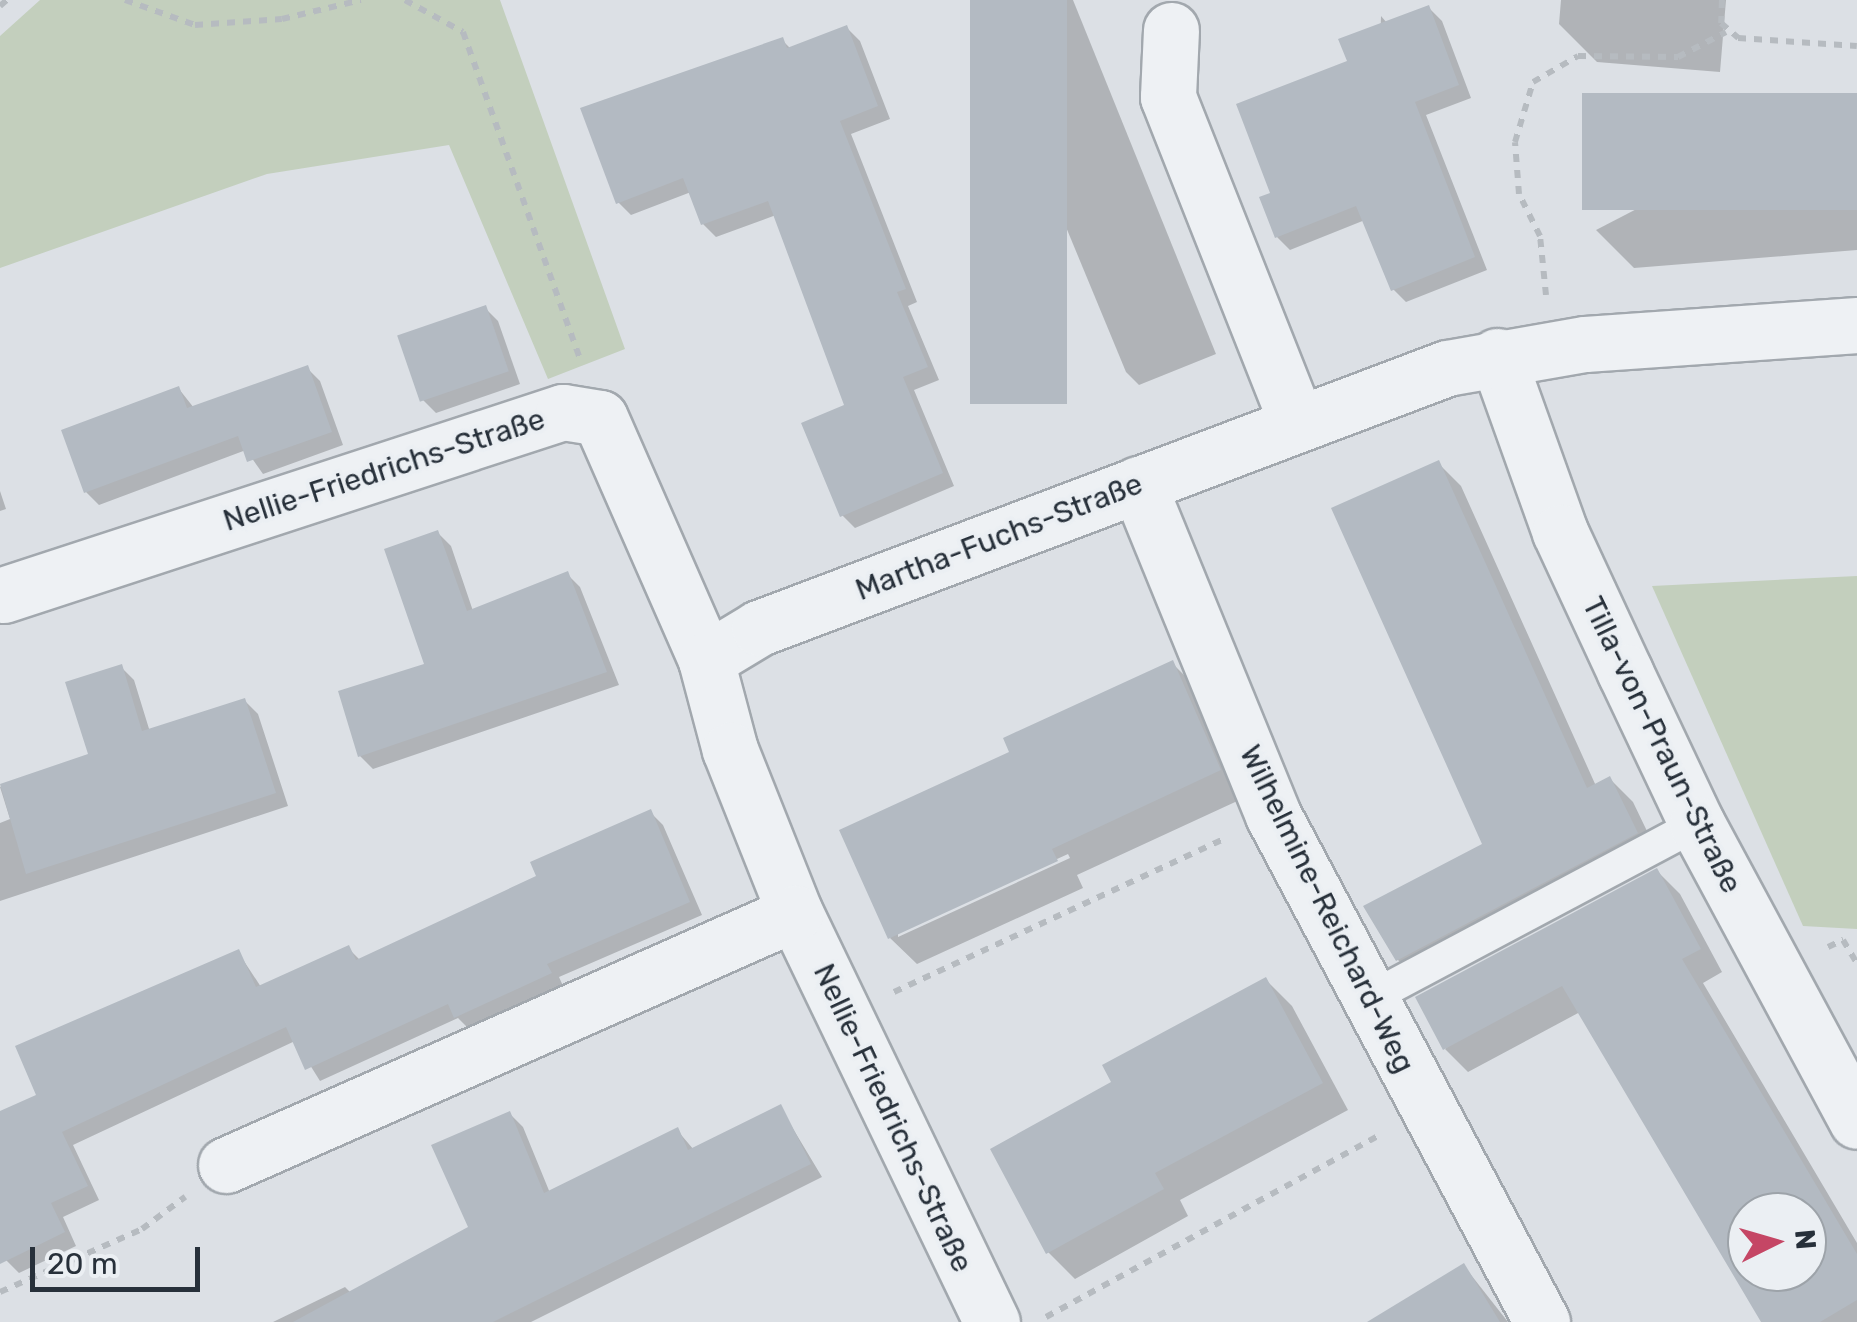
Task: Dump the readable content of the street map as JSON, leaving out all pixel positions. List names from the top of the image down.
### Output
{
  "streets": {
    "street": [
      "Nellie-Friedrichs-Straße",
      "Martha-Fuchs-Straße",
      "Tilla-von-Praun-Straße",
      "Wilhelmine-Reichard-Weg"
    ]
  },
  "crossings": [
    ["Nellie-Friedrichs-Straße", "Martha-Fuchs-Straße"],
    ["Martha-Fuchs-Straße", "Tilla-von-Praun-Straße"],
    ["Martha-Fuchs-Straße", "Wilhelmine-Reichard-Weg"]
  ],
  "scale_bar": "20 m",
  "north": "right"
}
